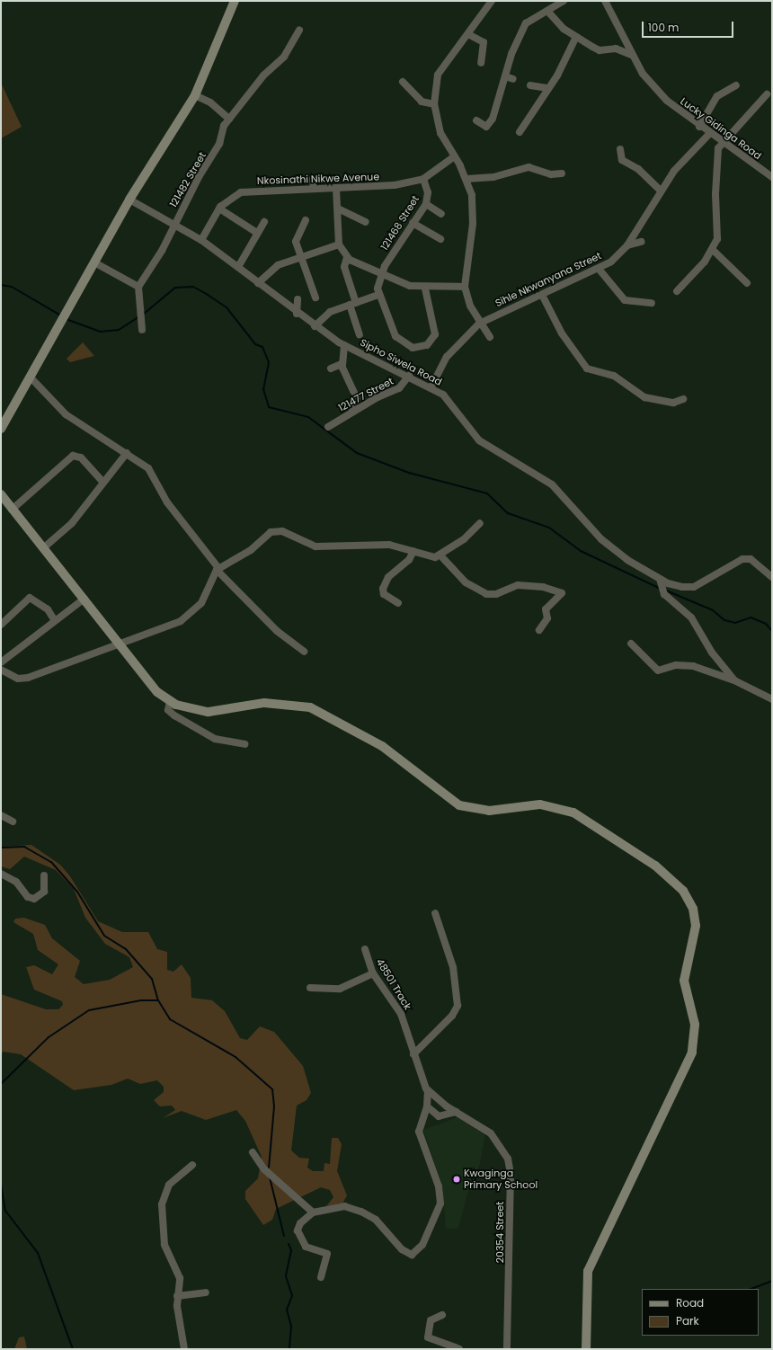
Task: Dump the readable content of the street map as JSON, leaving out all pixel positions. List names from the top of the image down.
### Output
{
  "streets": {
    "street": [
      "Lucky Gidinga Road",
      "Nkosinathi Nikwe Avenue",
      "121482 Street",
      "121468 Street",
      "Sihle Nkwanyana Street",
      "Sipho Siwela Road",
      "121477 Street",
      "48501 Track",
      "20354 Street"
    ]
  },
  "crossings": [
    ["Lucky Gidinga Road", "Sihle Nkwanyana Street"],
    ["Nkosinathi Nikwe Avenue", "121468 Street"],
    ["Nkosinathi Nikwe Avenue", "Sipho Siwela Road"],
    ["121482 Street", "Sipho Siwela Road"],
    ["Sihle Nkwanyana Street", "Sipho Siwela Road"],
    ["Sipho Siwela Road", "121477 Street"],
    ["48501 Track", "20354 Street"]
  ],
  "places": ["Kwaginga Primary School"],
  "legend": ["Road", "Park"],
  "scale_bar": "100 m"
}
